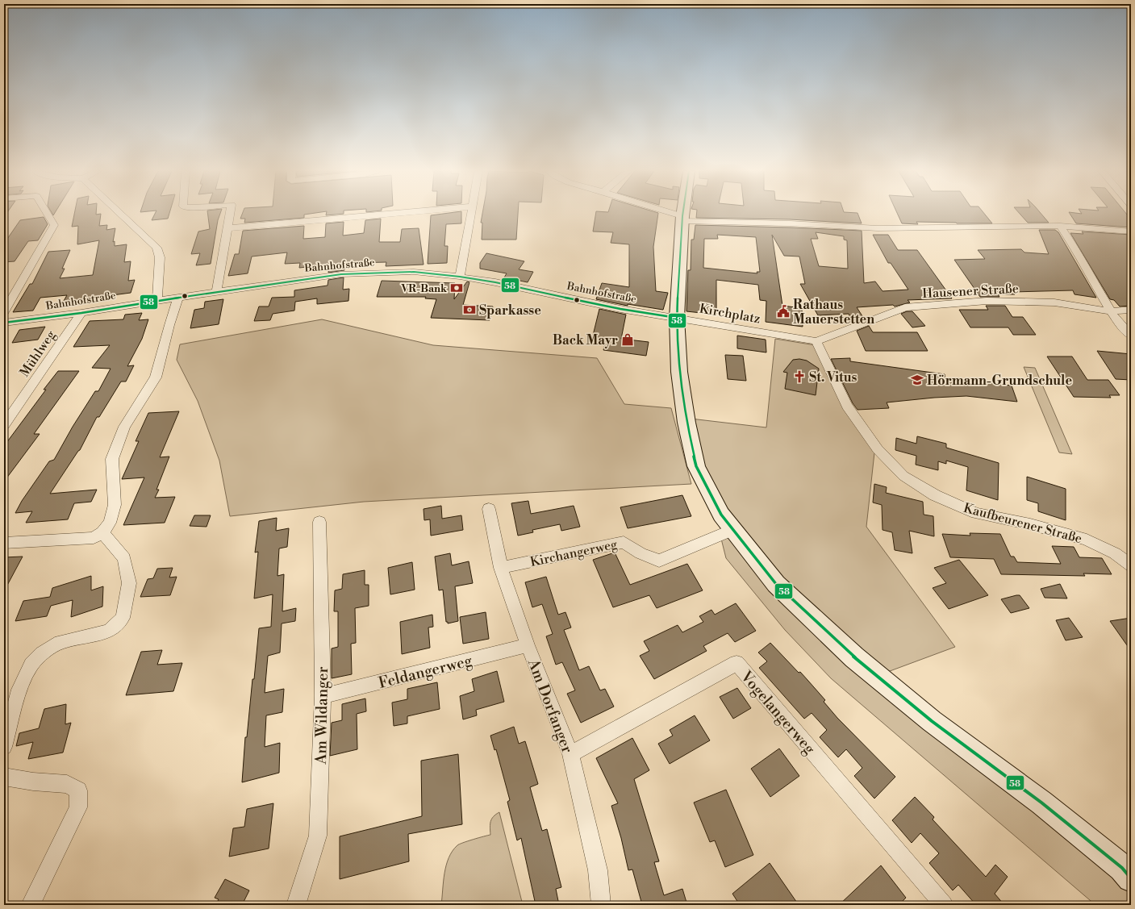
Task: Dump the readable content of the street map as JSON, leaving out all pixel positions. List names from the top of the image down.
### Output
{
  "streets": {
    "street": [
      "Bahnhofstraße",
      "Hausener Straße",
      "Kirchplatz",
      "Mühlweg",
      "Kaufbeurener Straße",
      "Kirchangerweg",
      "Feldangerweg",
      "Am Dorfanger",
      "Vogelangerweg",
      "Am Wildanger"
    ]
  },
  "crossings": [
    ["Bahnhofstraße", "Kirchplatz"],
    ["Bahnhofstraße", "Mühlweg"],
    ["Hausener Straße", "Kirchplatz"],
    ["Hausener Straße", "Kaufbeurener Straße"],
    ["Kirchplatz", "Kaufbeurener Straße"],
    ["Kirchangerweg", "Am Dorfanger"],
    ["Feldangerweg", "Am Dorfanger"],
    ["Feldangerweg", "Am Wildanger"],
    ["Am Dorfanger", "Vogelangerweg"]
  ],
  "places": {
    "bank": ["VR-Bank", "Sparkasse"],
    "public building": ["Rathaus Mauerstetten"],
    "shop": ["Back Mayr"],
    "church": ["St. Vitus"],
    "school or university": ["Hörmann-Grundschule"]
  },
  "lines": ["transit line 58"]
}
